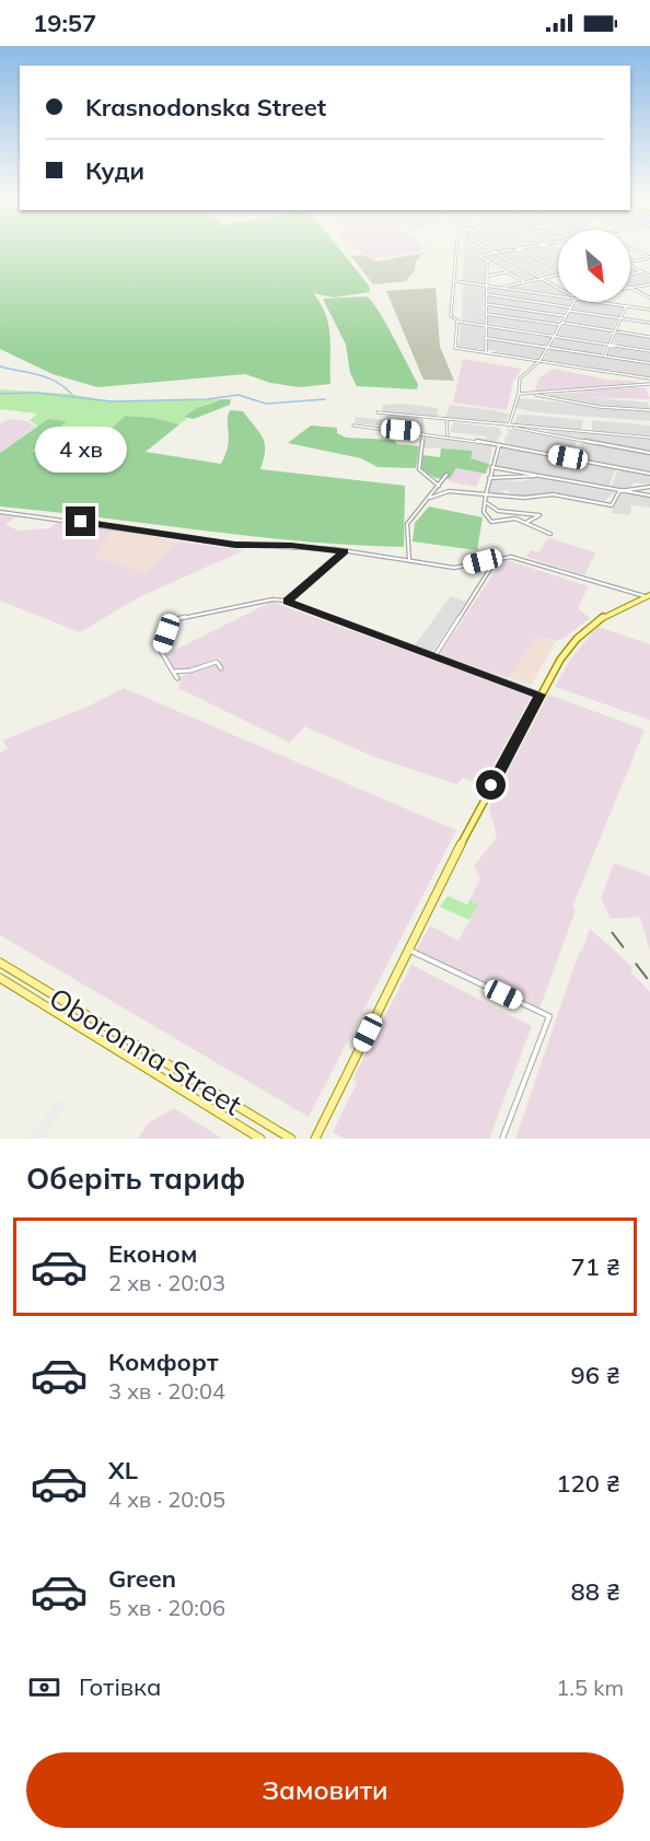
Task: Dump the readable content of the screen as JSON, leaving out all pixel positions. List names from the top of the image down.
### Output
{
  "streets": {
    "main road": ["Oboronna Street"]
  },
  "north": "bottom right",
  "page": {
    "status": "19:57",
    "banner": ["Krasnodonska Street", "Куди"],
    "bubble": "4 хв",
    "heading": "Оберіть тариф",
    "list": [
      {
        "name": "Економ",
        "note": "2 хв · 20:03",
        "value": "71 ₴"
      },
      {
        "name": "Комфорт",
        "note": "3 хв · 20:04",
        "value": "96 ₴"
      },
      {
        "name": "XL",
        "note": "4 хв · 20:05",
        "value": "120 ₴"
      },
      {
        "name": "Green",
        "note": "5 хв · 20:06",
        "value": "88 ₴"
      }
    ],
    "pay": ["Готівка", "1.5 km"],
    "buttons": "Замовити"
  }
}
